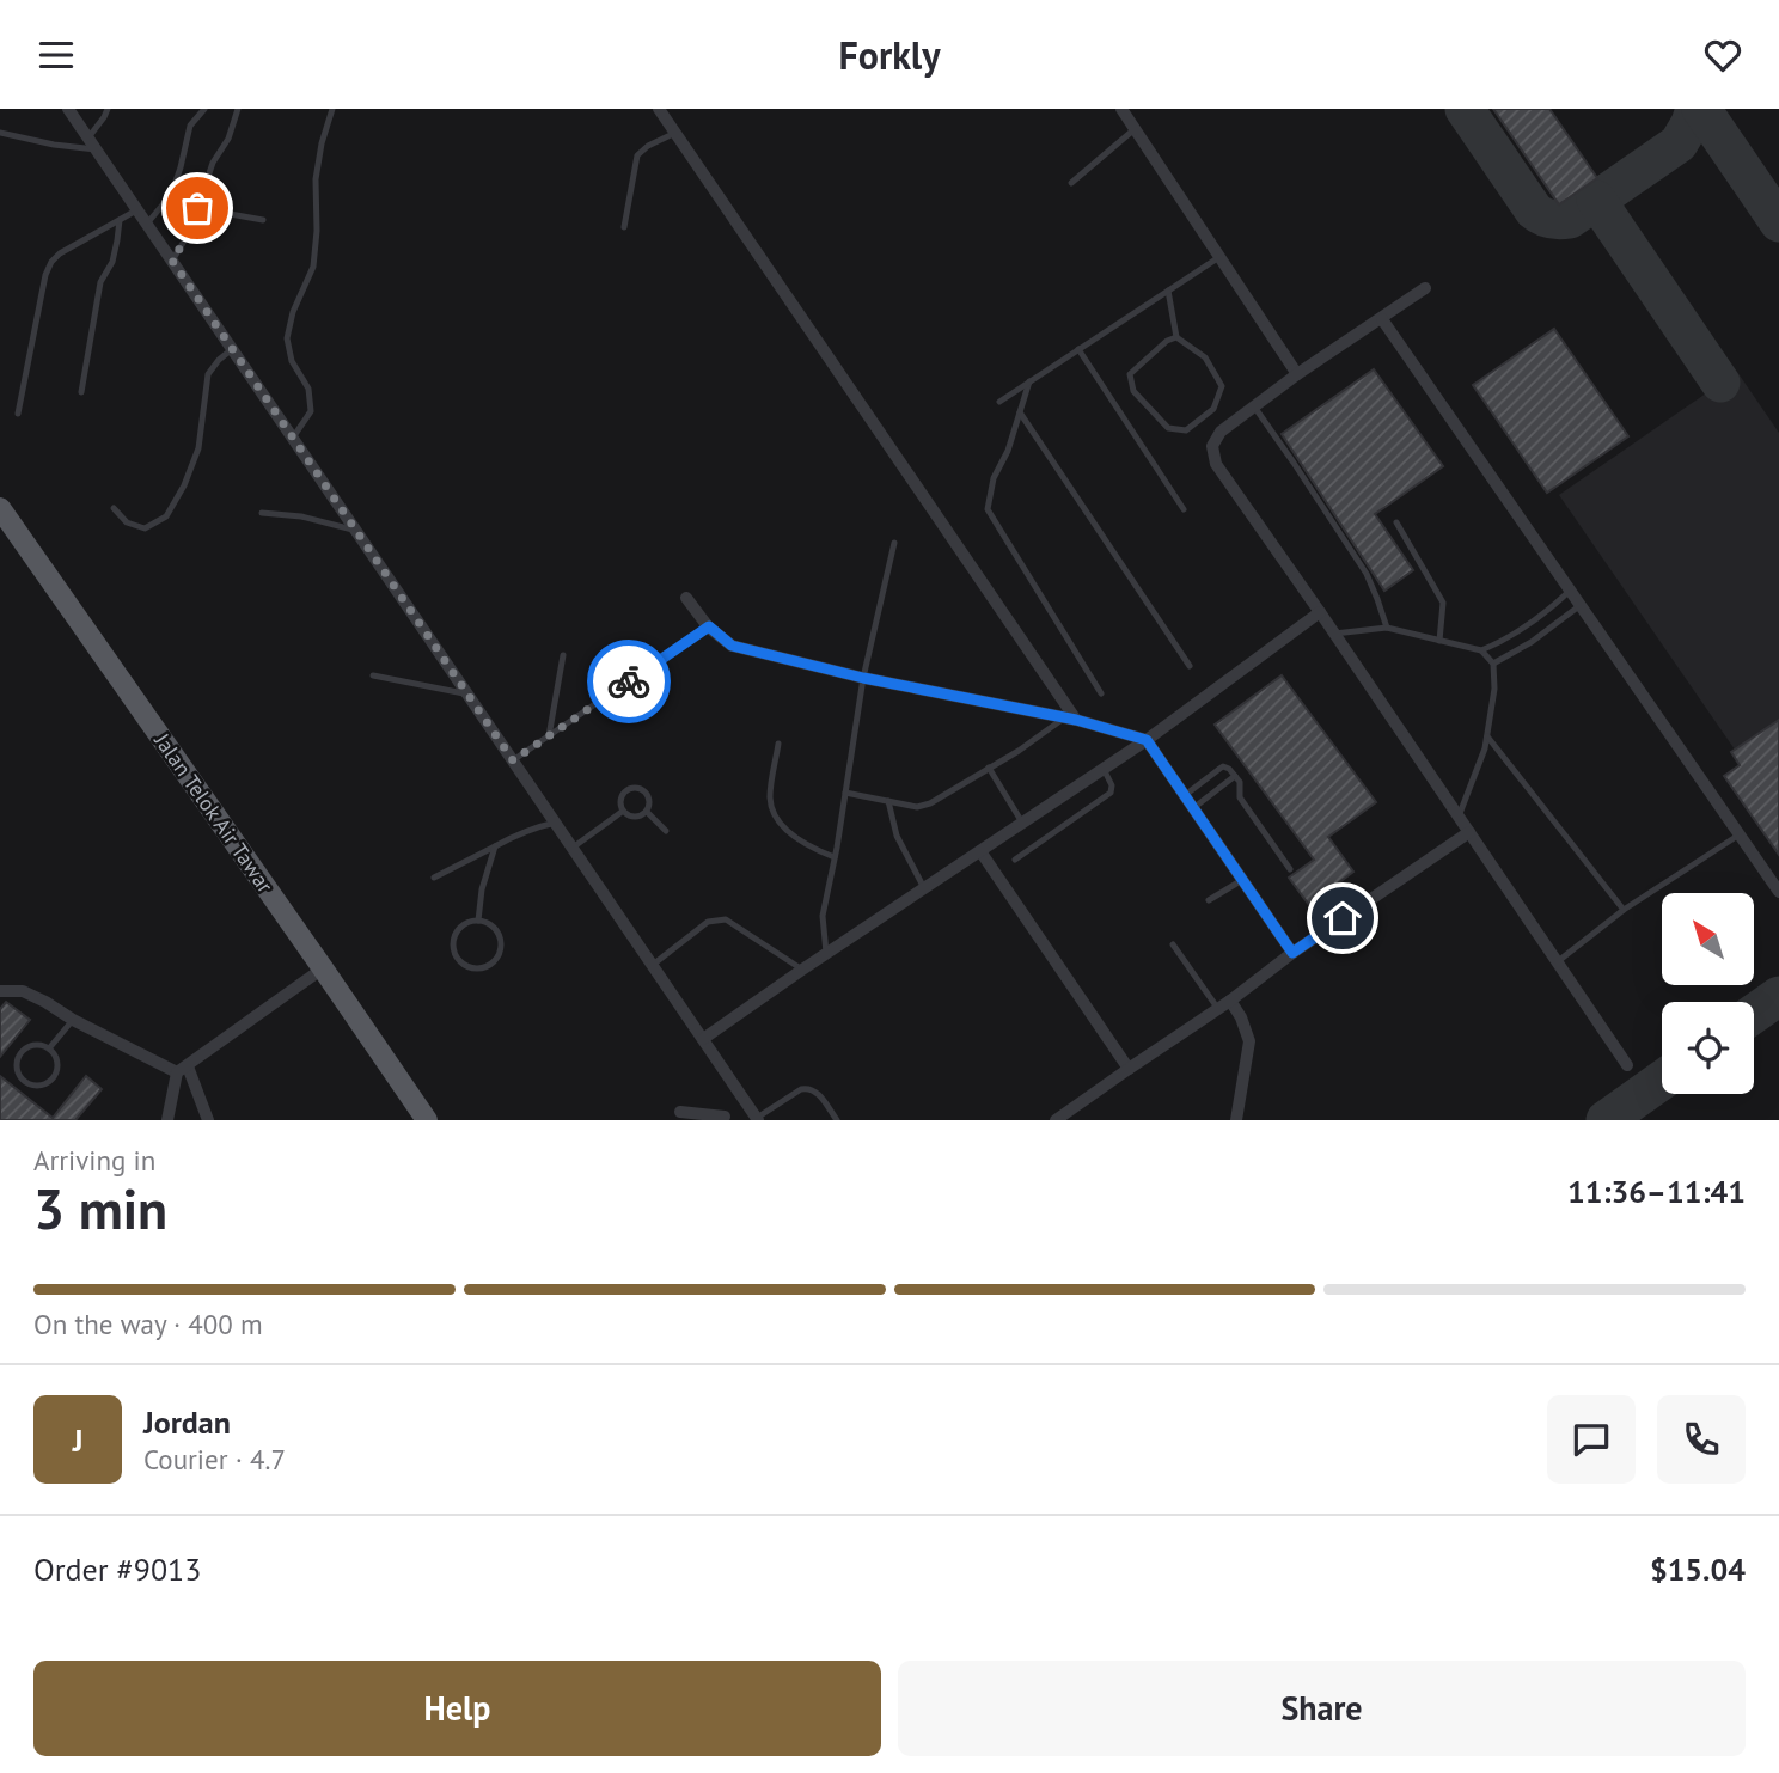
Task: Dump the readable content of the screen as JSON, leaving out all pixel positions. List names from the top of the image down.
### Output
{
  "streets": {
    "main road": ["Jalan Telok Air Tawar"]
  },
  "north": "top left",
  "page": {
    "header": "Forkly",
    "heading": ["3 min", "Arriving in", "11:36–11:41"],
    "panel": [
      "Jordan",
      "Courier · 4.7",
      "Order #9013",
      "$15.04"
    ],
    "bar": "On the way · 400 m",
    "round": "J",
    "buttons": ["Help", "Share"]
  }
}
